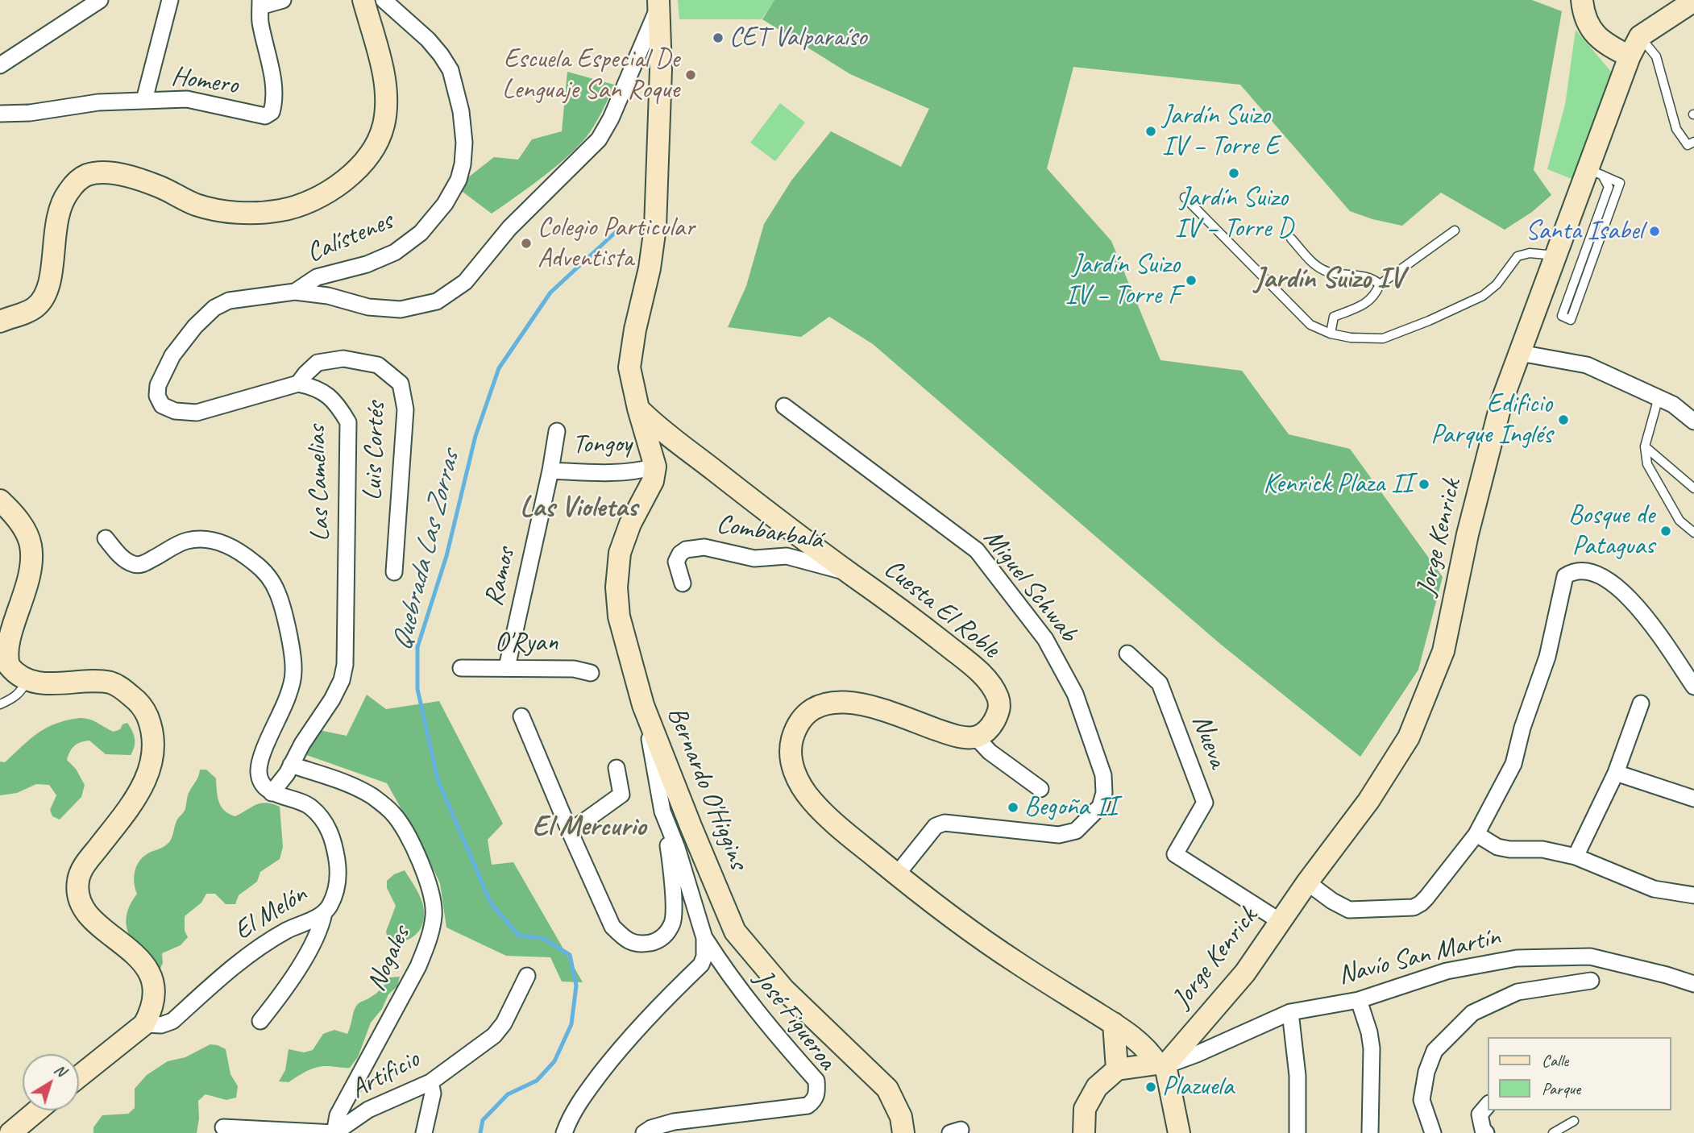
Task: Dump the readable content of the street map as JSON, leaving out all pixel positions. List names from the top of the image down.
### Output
{
  "streets": {
    "main road": ["Jorge Kenrick", "Cuesta El Roble", "Bernardo O'Higgins"],
    "street": [
      "Homero",
      "Calístenes",
      "Tongoy",
      "Luis Cortés",
      "Las Camelias",
      "Combarbalá",
      "Ramos",
      "Miguel Schwab",
      "O'Ryan",
      "Nueva",
      "El Melón",
      "Navío San Martín",
      "Nogales",
      "José Figueroa",
      "Artificio"
    ]
  },
  "crossings": [
    ["Tongoy", "Ramos"],
    ["Tongoy", "Bernardo O'Higgins"],
    ["Luis Cortés", "Las Camelias"],
    ["Las Camelias", "El Melón"],
    ["Las Camelias", "Nogales"],
    ["Combarbalá", "Cuesta El Roble"],
    ["Jorge Kenrick", "Nueva"],
    ["Jorge Kenrick", "Navío San Martín"],
    ["Ramos", "O'Ryan"],
    ["Nogales", "Artificio"]
  ],
  "districts": ["Jardín Suizo IV", "Las Violetas", "El Mercurio"],
  "water": ["Quebrada Las Zorras"],
  "places": [
    "CET Valparaíso",
    "Escuela Especial De Lenguaje San Roque",
    "Jardín Suizo IV – Torre E",
    "Jardín Suizo IV – Torre D",
    "Santa Isabel",
    "Colegio Particular Adventista",
    "Jardín Suizo IV – Torre F",
    "Edificio Parque Inglés",
    "Kenrick Plaza II",
    "Bosque de Pataguas",
    "Begoña II",
    "Plazuela"
  ],
  "legend": ["Calle", "Parque"],
  "north": "top right"
}
